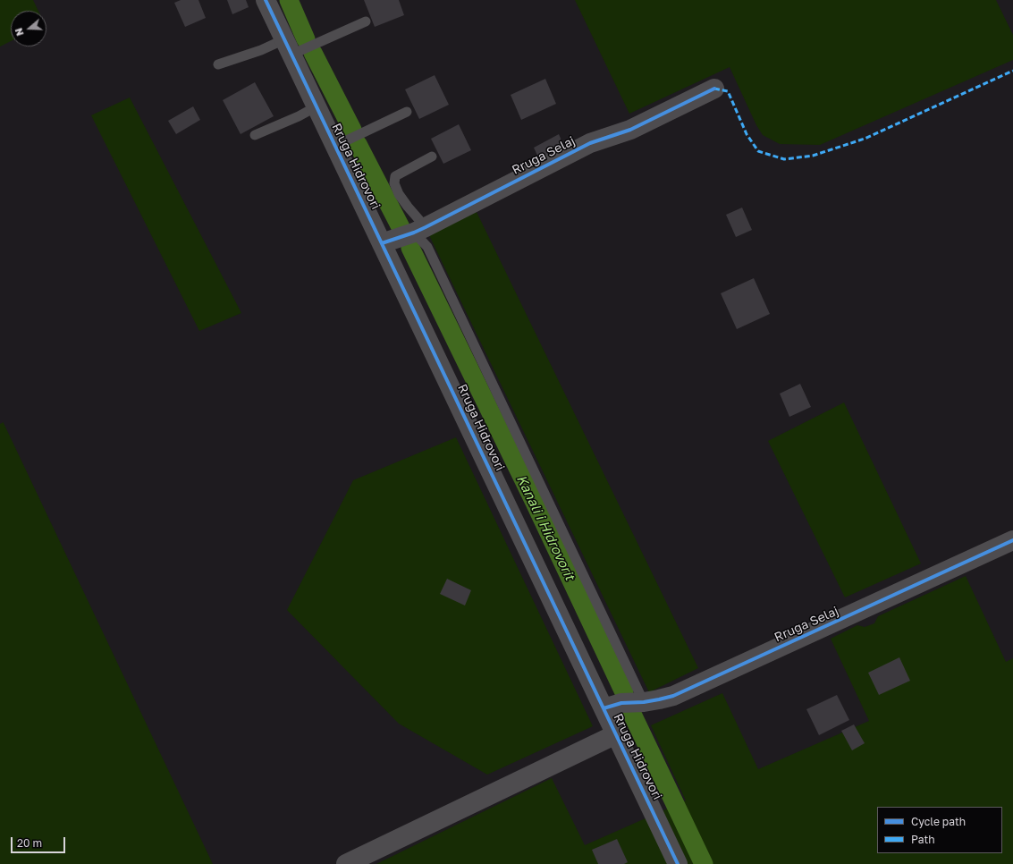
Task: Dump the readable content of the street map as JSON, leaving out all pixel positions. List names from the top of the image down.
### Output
{
  "streets": {
    "street": ["Rruga Selaj", "Rruga Hidrovori"]
  },
  "crossings": [
    ["Rruga Selaj", "Rruga Hidrovori"]
  ],
  "water": ["Kanali i Hidrovorit"],
  "legend": ["Cycle path", "Path"],
  "scale_bar": "20 m",
  "north": "left"
}
